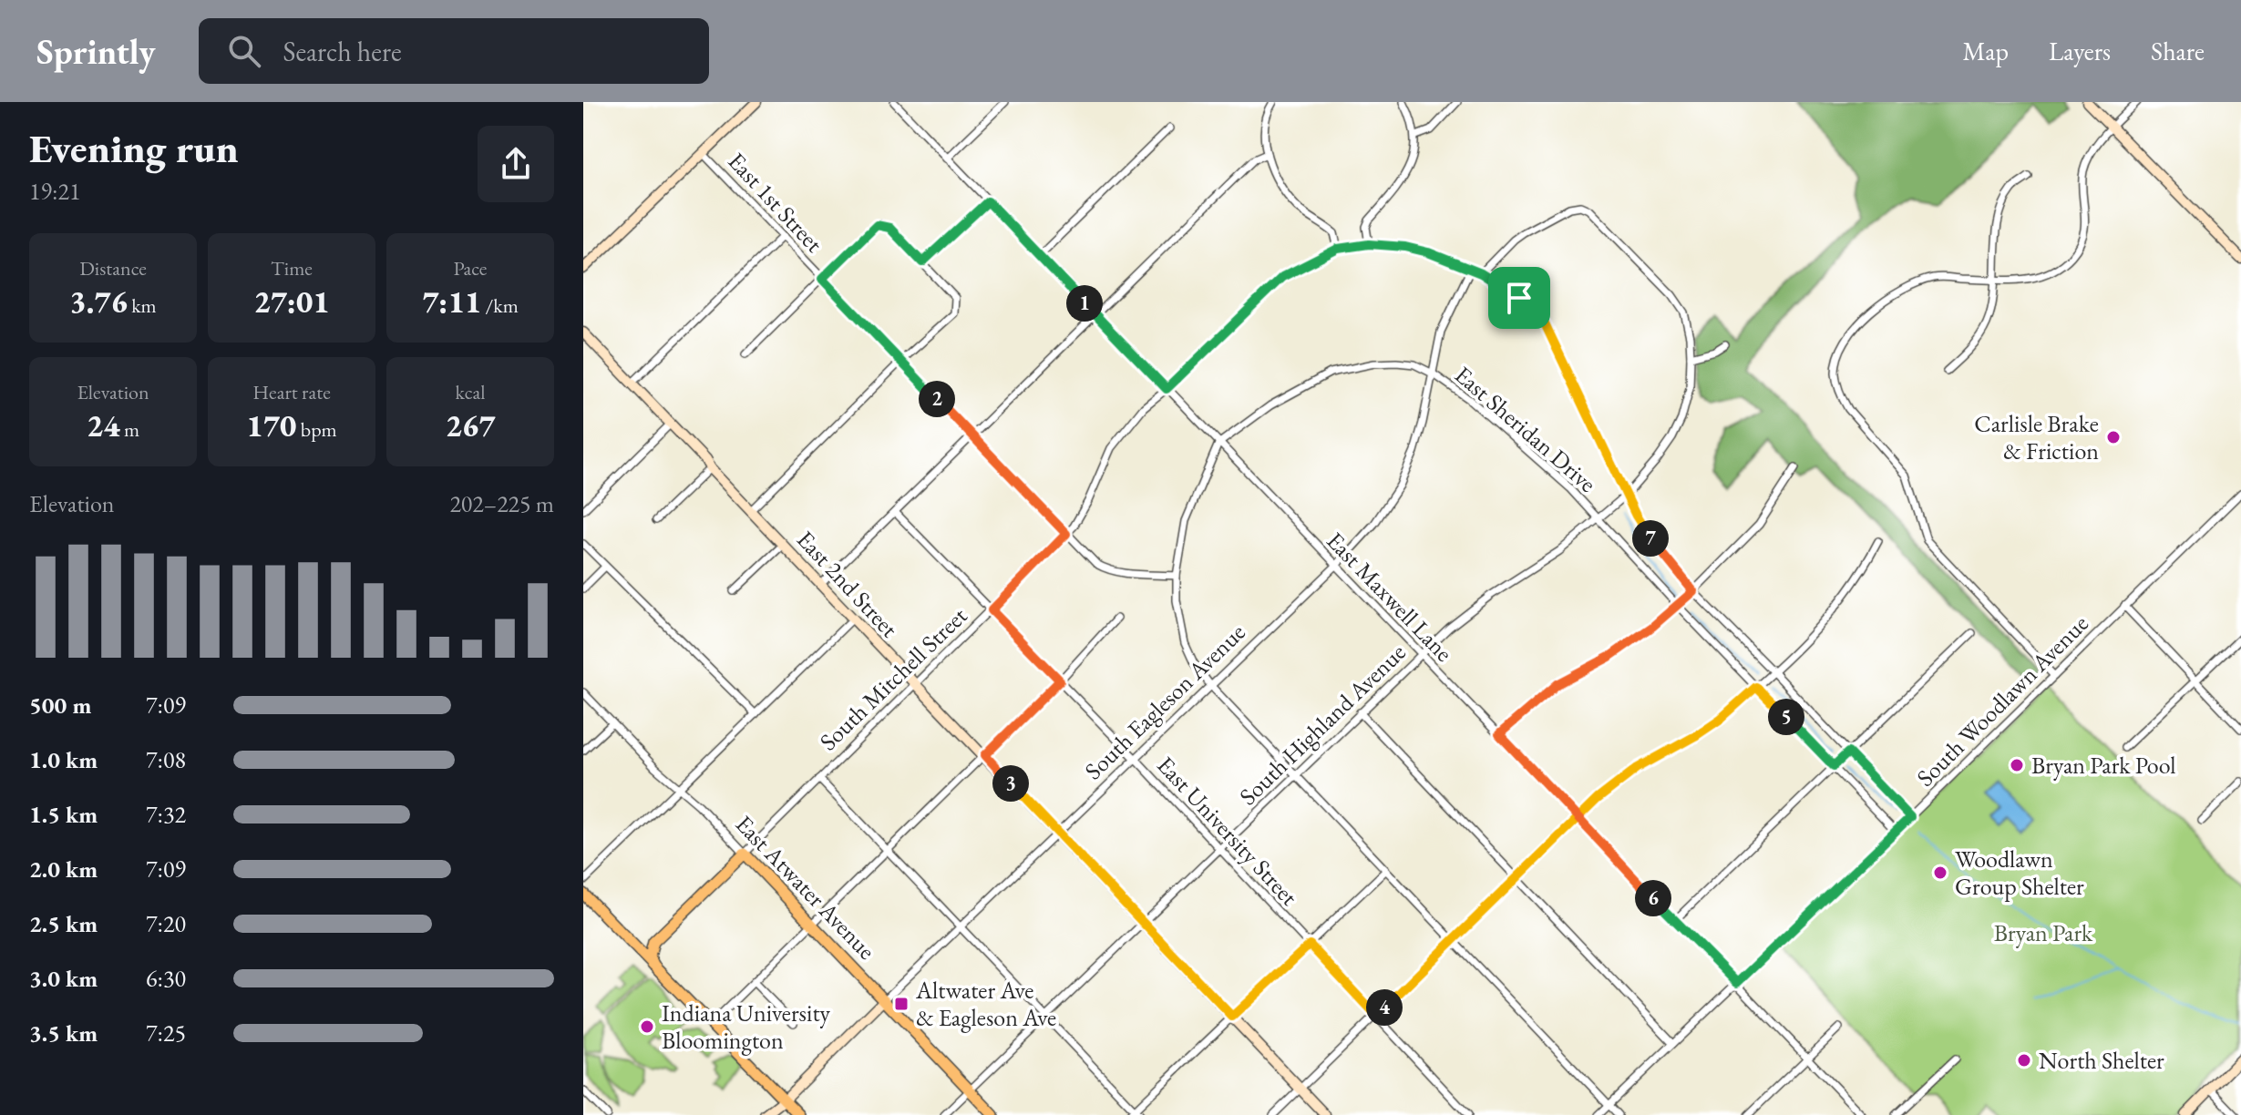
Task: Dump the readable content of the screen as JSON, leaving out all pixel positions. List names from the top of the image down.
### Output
{
  "streets": {
    "main road": ["South Mitchell Street", "East Atwater Avenue"],
    "street": [
      "East 1st Street",
      "East Sheridan Drive",
      "East 2nd Street",
      "East Maxwell Lane",
      "South Woodlawn Avenue",
      "South Eagleson Avenue",
      "South Highland Avenue",
      "East University Street"
    ]
  },
  "crossings": [
    ["East 1st Street", "South Mitchell Street"],
    ["East Sheridan Drive", "East Maxwell Lane"],
    ["East Sheridan Drive", "South Woodlawn Avenue"],
    ["East Sheridan Drive", "South Eagleson Avenue"],
    ["East Sheridan Drive", "South Highland Avenue"],
    ["East 2nd Street", "South Mitchell Street"],
    ["East 2nd Street", "South Eagleson Avenue"],
    ["East 2nd Street", "South Highland Avenue"],
    ["East Maxwell Lane", "South Mitchell Street"],
    ["East Maxwell Lane", "South Woodlawn Avenue"],
    ["East Maxwell Lane", "South Eagleson Avenue"],
    ["East Maxwell Lane", "South Highland Avenue"],
    ["South Mitchell Street", "South Woodlawn Avenue"],
    ["South Mitchell Street", "South Eagleson Avenue"],
    ["South Mitchell Street", "South Highland Avenue"],
    ["South Mitchell Street", "East University Street"],
    ["South Mitchell Street", "East Atwater Avenue"],
    ["South Eagleson Avenue", "East University Street"],
    ["South Eagleson Avenue", "East Atwater Avenue"],
    ["South Highland Avenue", "East University Street"],
    ["South Highland Avenue", "East Atwater Avenue"]
  ],
  "parks": ["Bryan Park"],
  "places": {
    "other": [
      "Carlisle Brake & Friction",
      "Bryan Park Pool",
      "Woodlawn Group Shelter",
      "Indiana University Bloomington",
      "North Shelter"
    ],
    "transit": ["Altwater Ave & Eagleson Ave"]
  },
  "page": {
    "header": "Sprintly",
    "search": "Search here",
    "nav": ["Map", "Layers", "Share"],
    "heading": ["Evening run", "19:21"],
    "stats": [
      ["Distance", "3.76 km"],
      ["Time", "27:01"],
      ["Pace", "7:11 /km"],
      ["Elevation", "24 m"],
      ["Heart rate", "170 bpm"],
      ["kcal", "267"]
    ],
    "pins": [
      "1",
      "2",
      "7",
      "5",
      "3",
      "6",
      "4"
    ],
    "chart": ["Elevation", "202–225 m"],
    "list": [
      {
        "name": "500 m",
        "note": "7:09"
      },
      {
        "name": "1.0 km",
        "note": "7:08"
      },
      {
        "name": "1.5 km",
        "note": "7:32"
      },
      {
        "name": "2.0 km",
        "note": "7:09"
      },
      {
        "name": "2.5 km",
        "note": "7:20"
      },
      {
        "name": "3.0 km",
        "note": "6:30"
      },
      {
        "name": "3.5 km",
        "note": "7:25"
      }
    ]
  }
}
